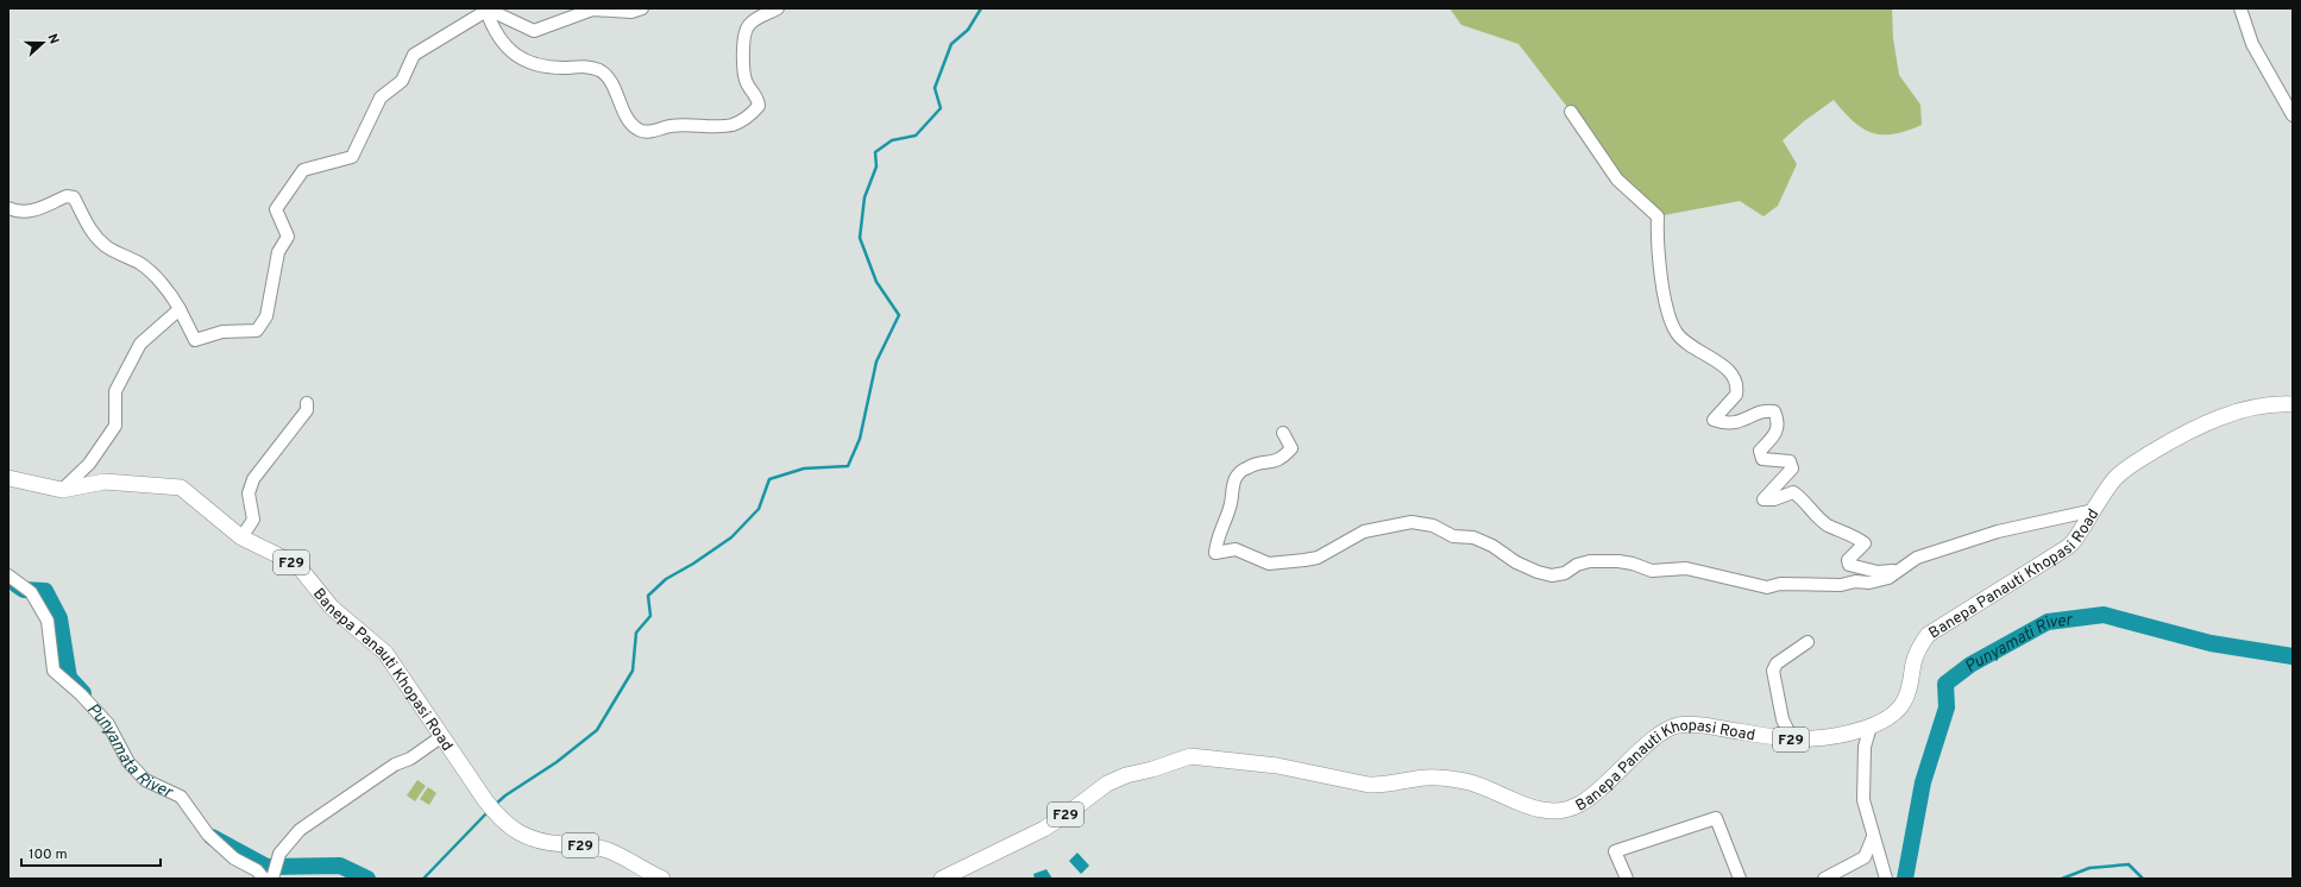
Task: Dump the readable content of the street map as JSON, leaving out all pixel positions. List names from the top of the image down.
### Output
{
  "streets": {
    "main road": ["F29", "Banepa Panauti Khopasi Road"]
  },
  "water": ["Punyamati River", "Punyamata River"],
  "scale_bar": "100 m",
  "north": "right"
}
